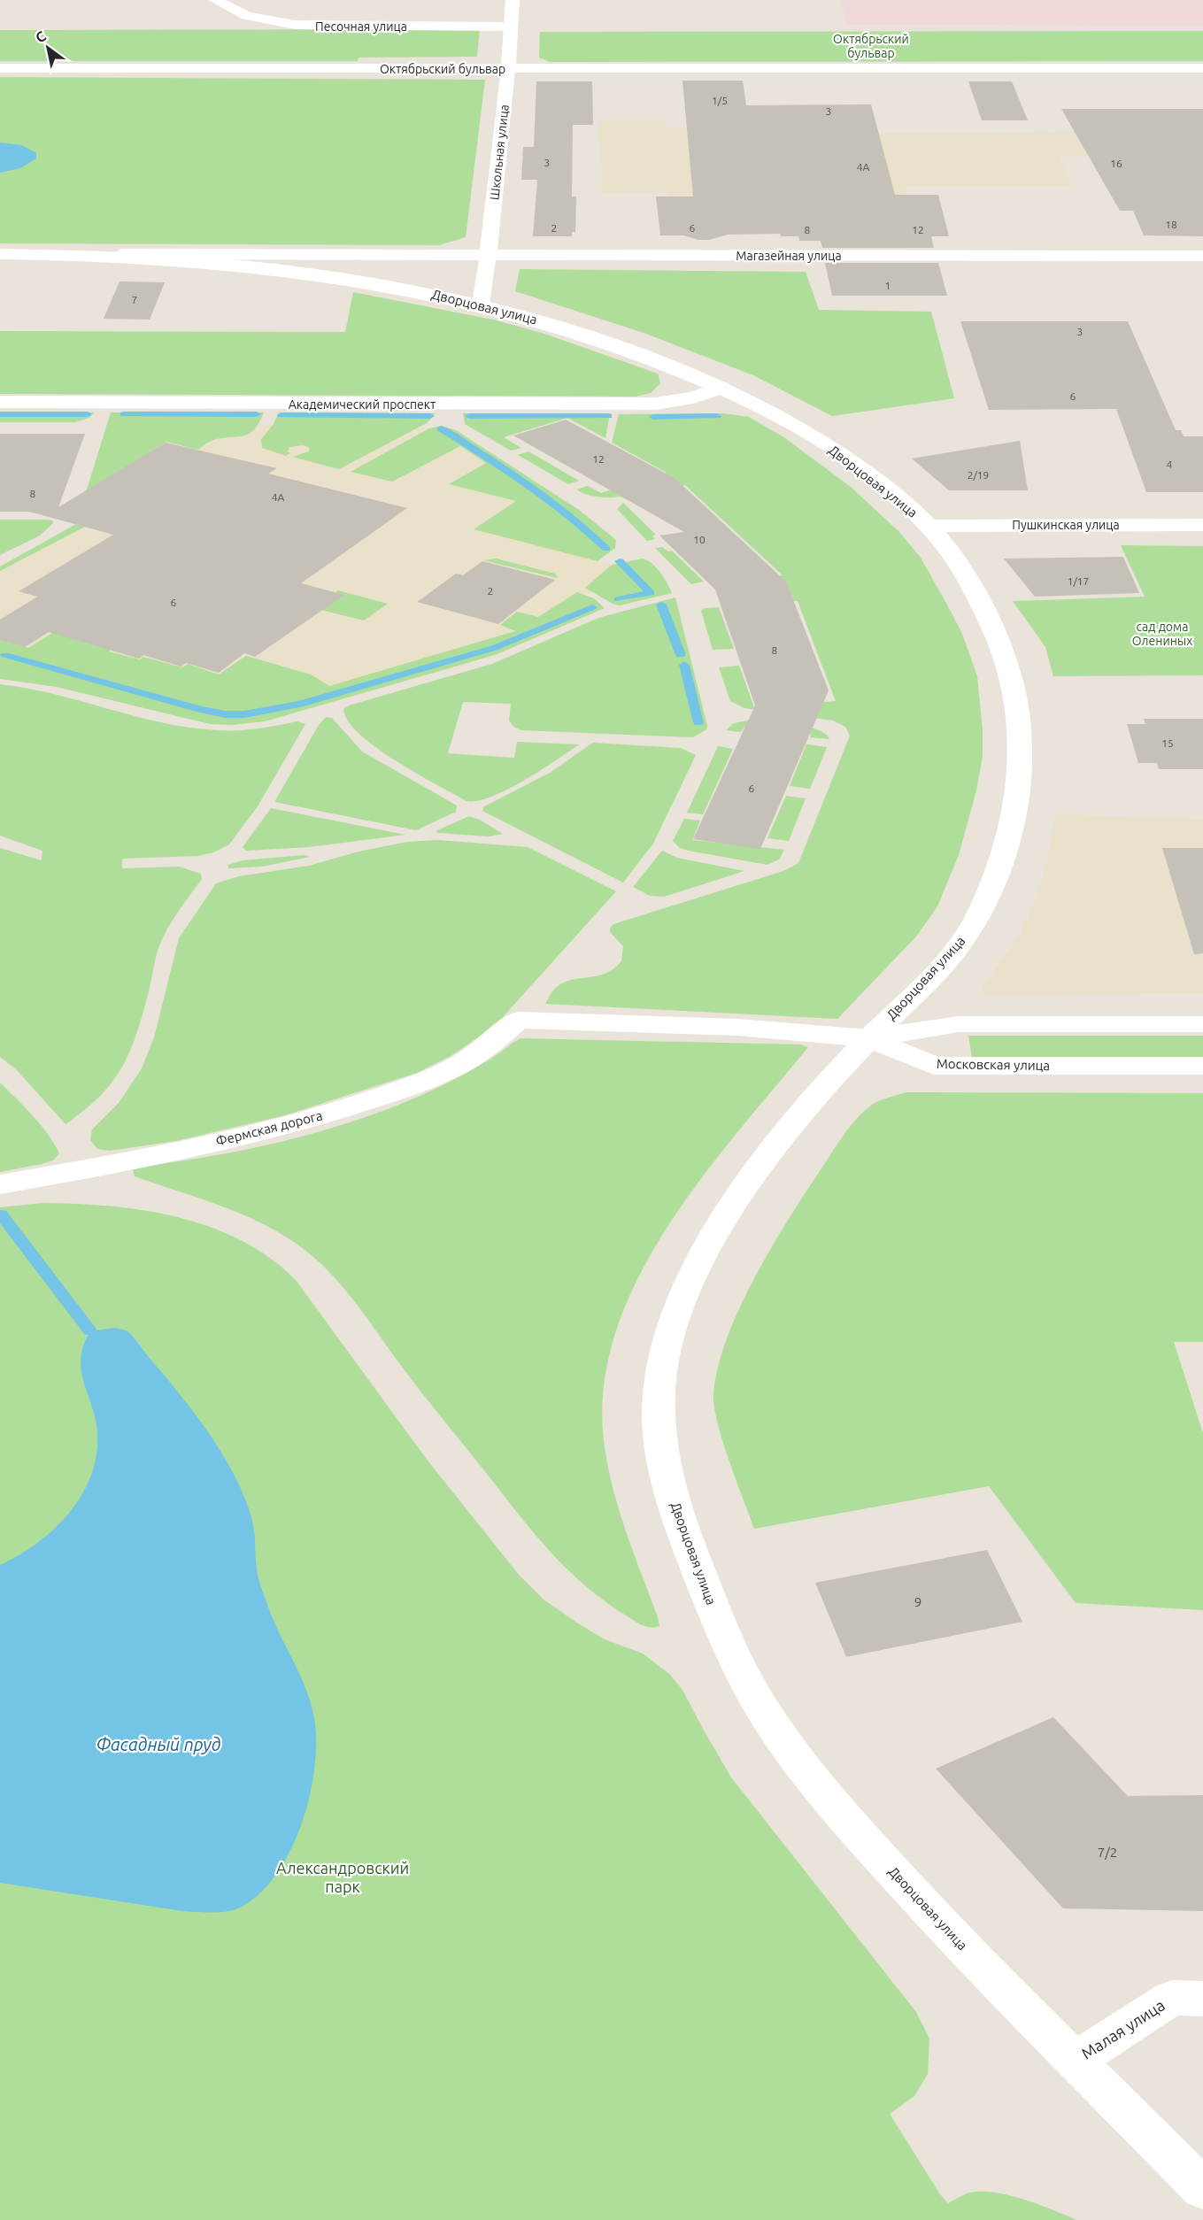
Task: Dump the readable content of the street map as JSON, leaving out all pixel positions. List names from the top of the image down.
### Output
{
  "streets": {
    "street": [
      "Песочная улица",
      "Октябрьский бульвар",
      "Школьная улица",
      "Магазейная улица",
      "Дворцовая улица",
      "Академический проспект",
      "Пушкинская улица",
      "Московская улица",
      "Фермская дорога",
      "Малая улица"
    ]
  },
  "crossings": [
    ["Песочная улица", "Школьная улица"],
    ["Октябрьский бульвар", "Школьная улица"],
    ["Школьная улица", "Магазейная улица"],
    ["Школьная улица", "Дворцовая улица"],
    ["Магазейная улица", "Дворцовая улица"],
    ["Дворцовая улица", "Академический проспект"],
    ["Дворцовая улица", "Пушкинская улица"],
    ["Дворцовая улица", "Московская улица"],
    ["Дворцовая улица", "Фермская дорога"],
    ["Дворцовая улица", "Малая улица"],
    ["Московская улица", "Фермская дорога"]
  ],
  "water": ["Фасадный пруд"],
  "parks": ["Октябрьский бульвар", "сад дома Олениных", "Александровский парк"],
  "house_numbers": [
    "1/5",
    "3",
    "3",
    "16",
    "4А",
    "18",
    "2",
    "6",
    "8",
    "12",
    "1",
    "7",
    "3",
    "6",
    "12",
    "4",
    "2/19",
    "8",
    "4А",
    "10",
    "1/17",
    "2",
    "6",
    "8",
    "15",
    "6",
    "9",
    "7/2"
  ],
  "north": "top left"
}
